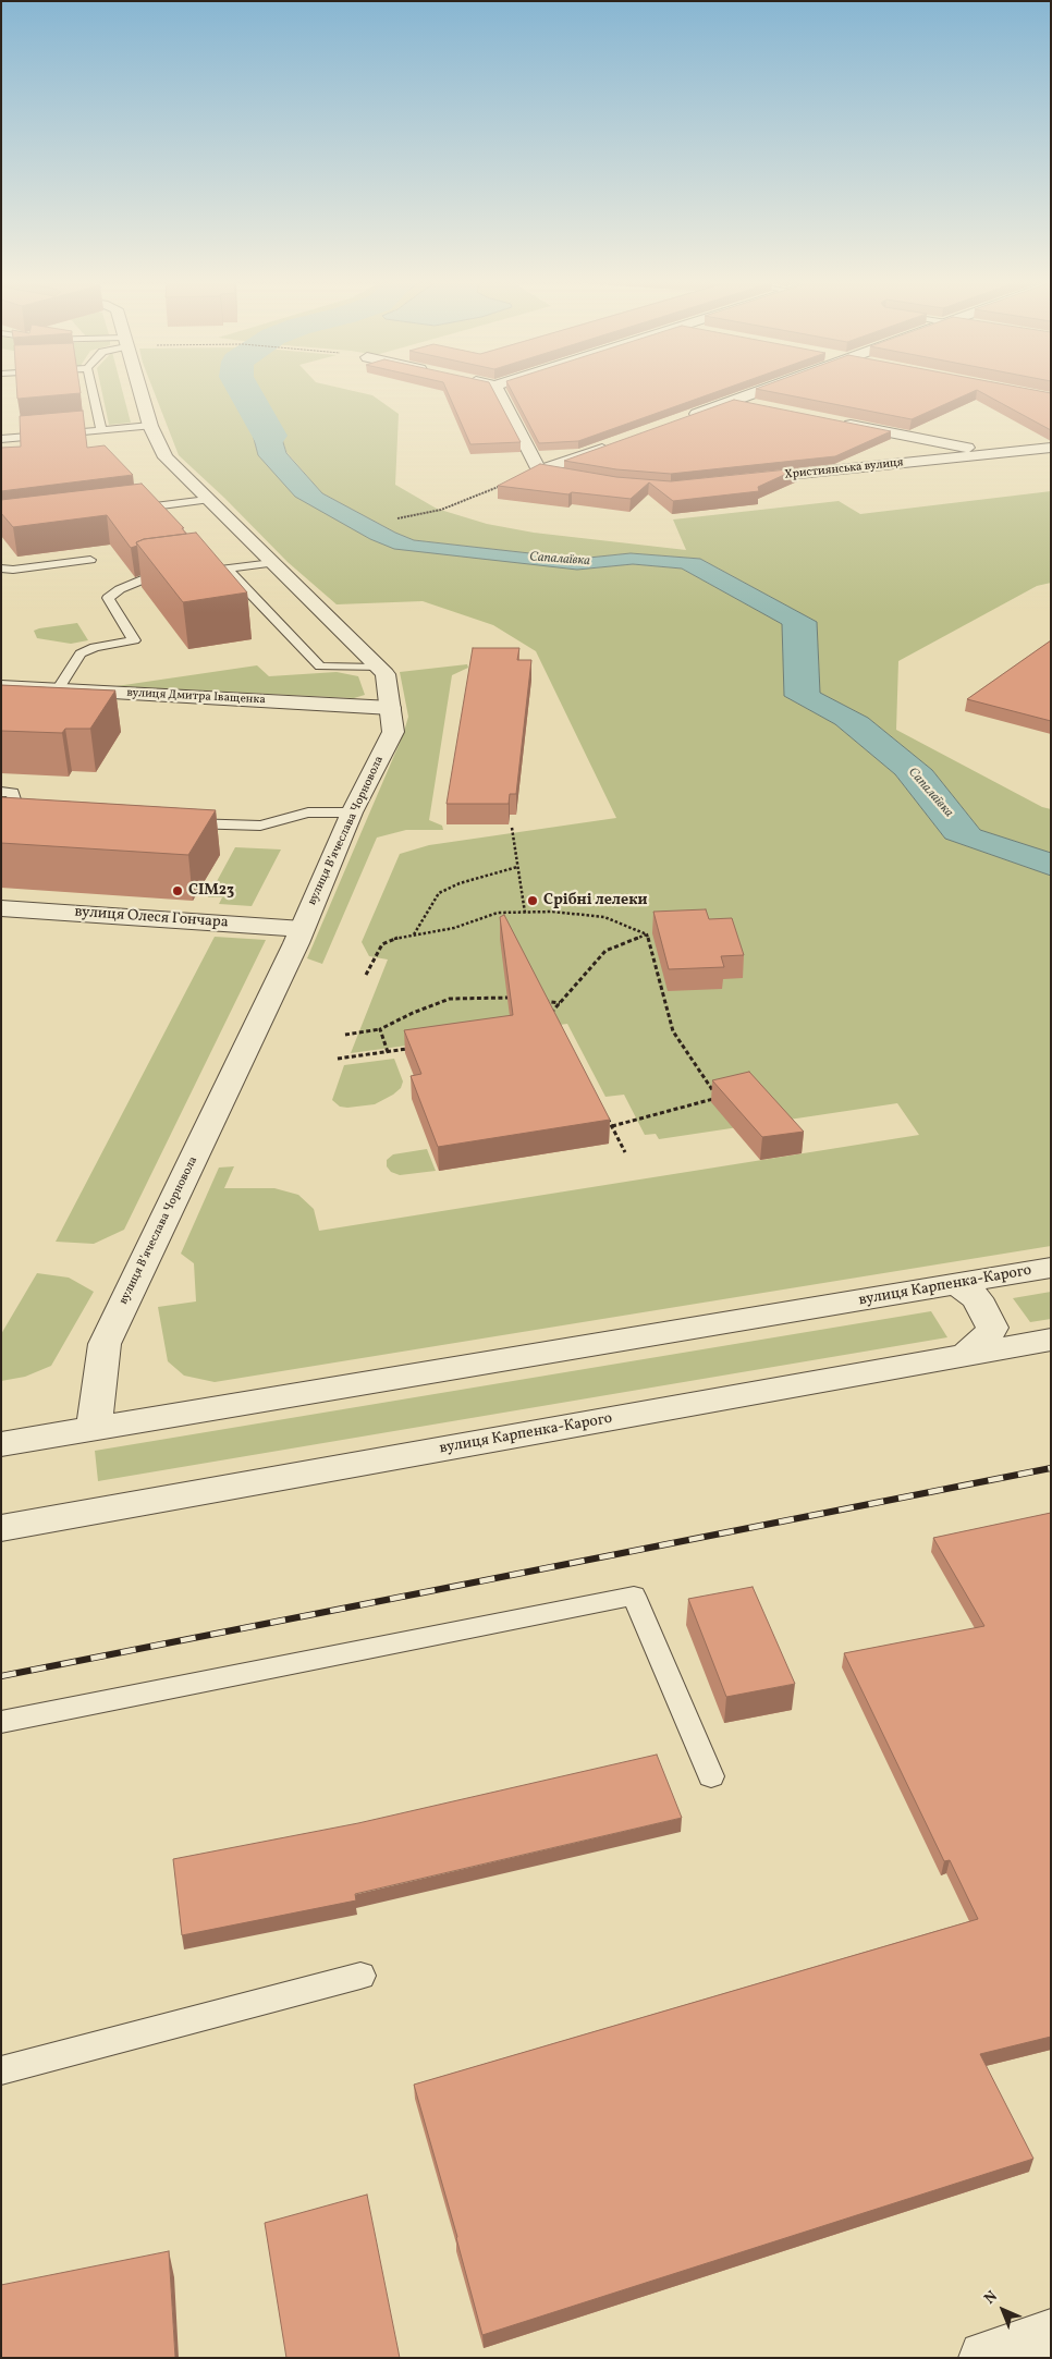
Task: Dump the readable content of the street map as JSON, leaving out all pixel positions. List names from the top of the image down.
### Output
{
  "streets": {
    "street": [
      "Християнська вулиця",
      "вулиця Дмитра Іващенка",
      "вулиця Вʼячеслава Чорновола",
      "вулиця Олеся Гончара",
      "вулиця Карпенка-Карого"
    ]
  },
  "crossings": [
    ["вулиця Дмитра Іващенка", "вулиця Вʼячеслава Чорновола"],
    ["вулиця Вʼячеслава Чорновола", "вулиця Олеся Гончара"],
    ["вулиця Вʼячеслава Чорновола", "вулиця Карпенка-Карого"]
  ],
  "water": ["Сапалаївка"],
  "places": ["СІМ23", "Срібні лелеки"],
  "north": "top left"
}
